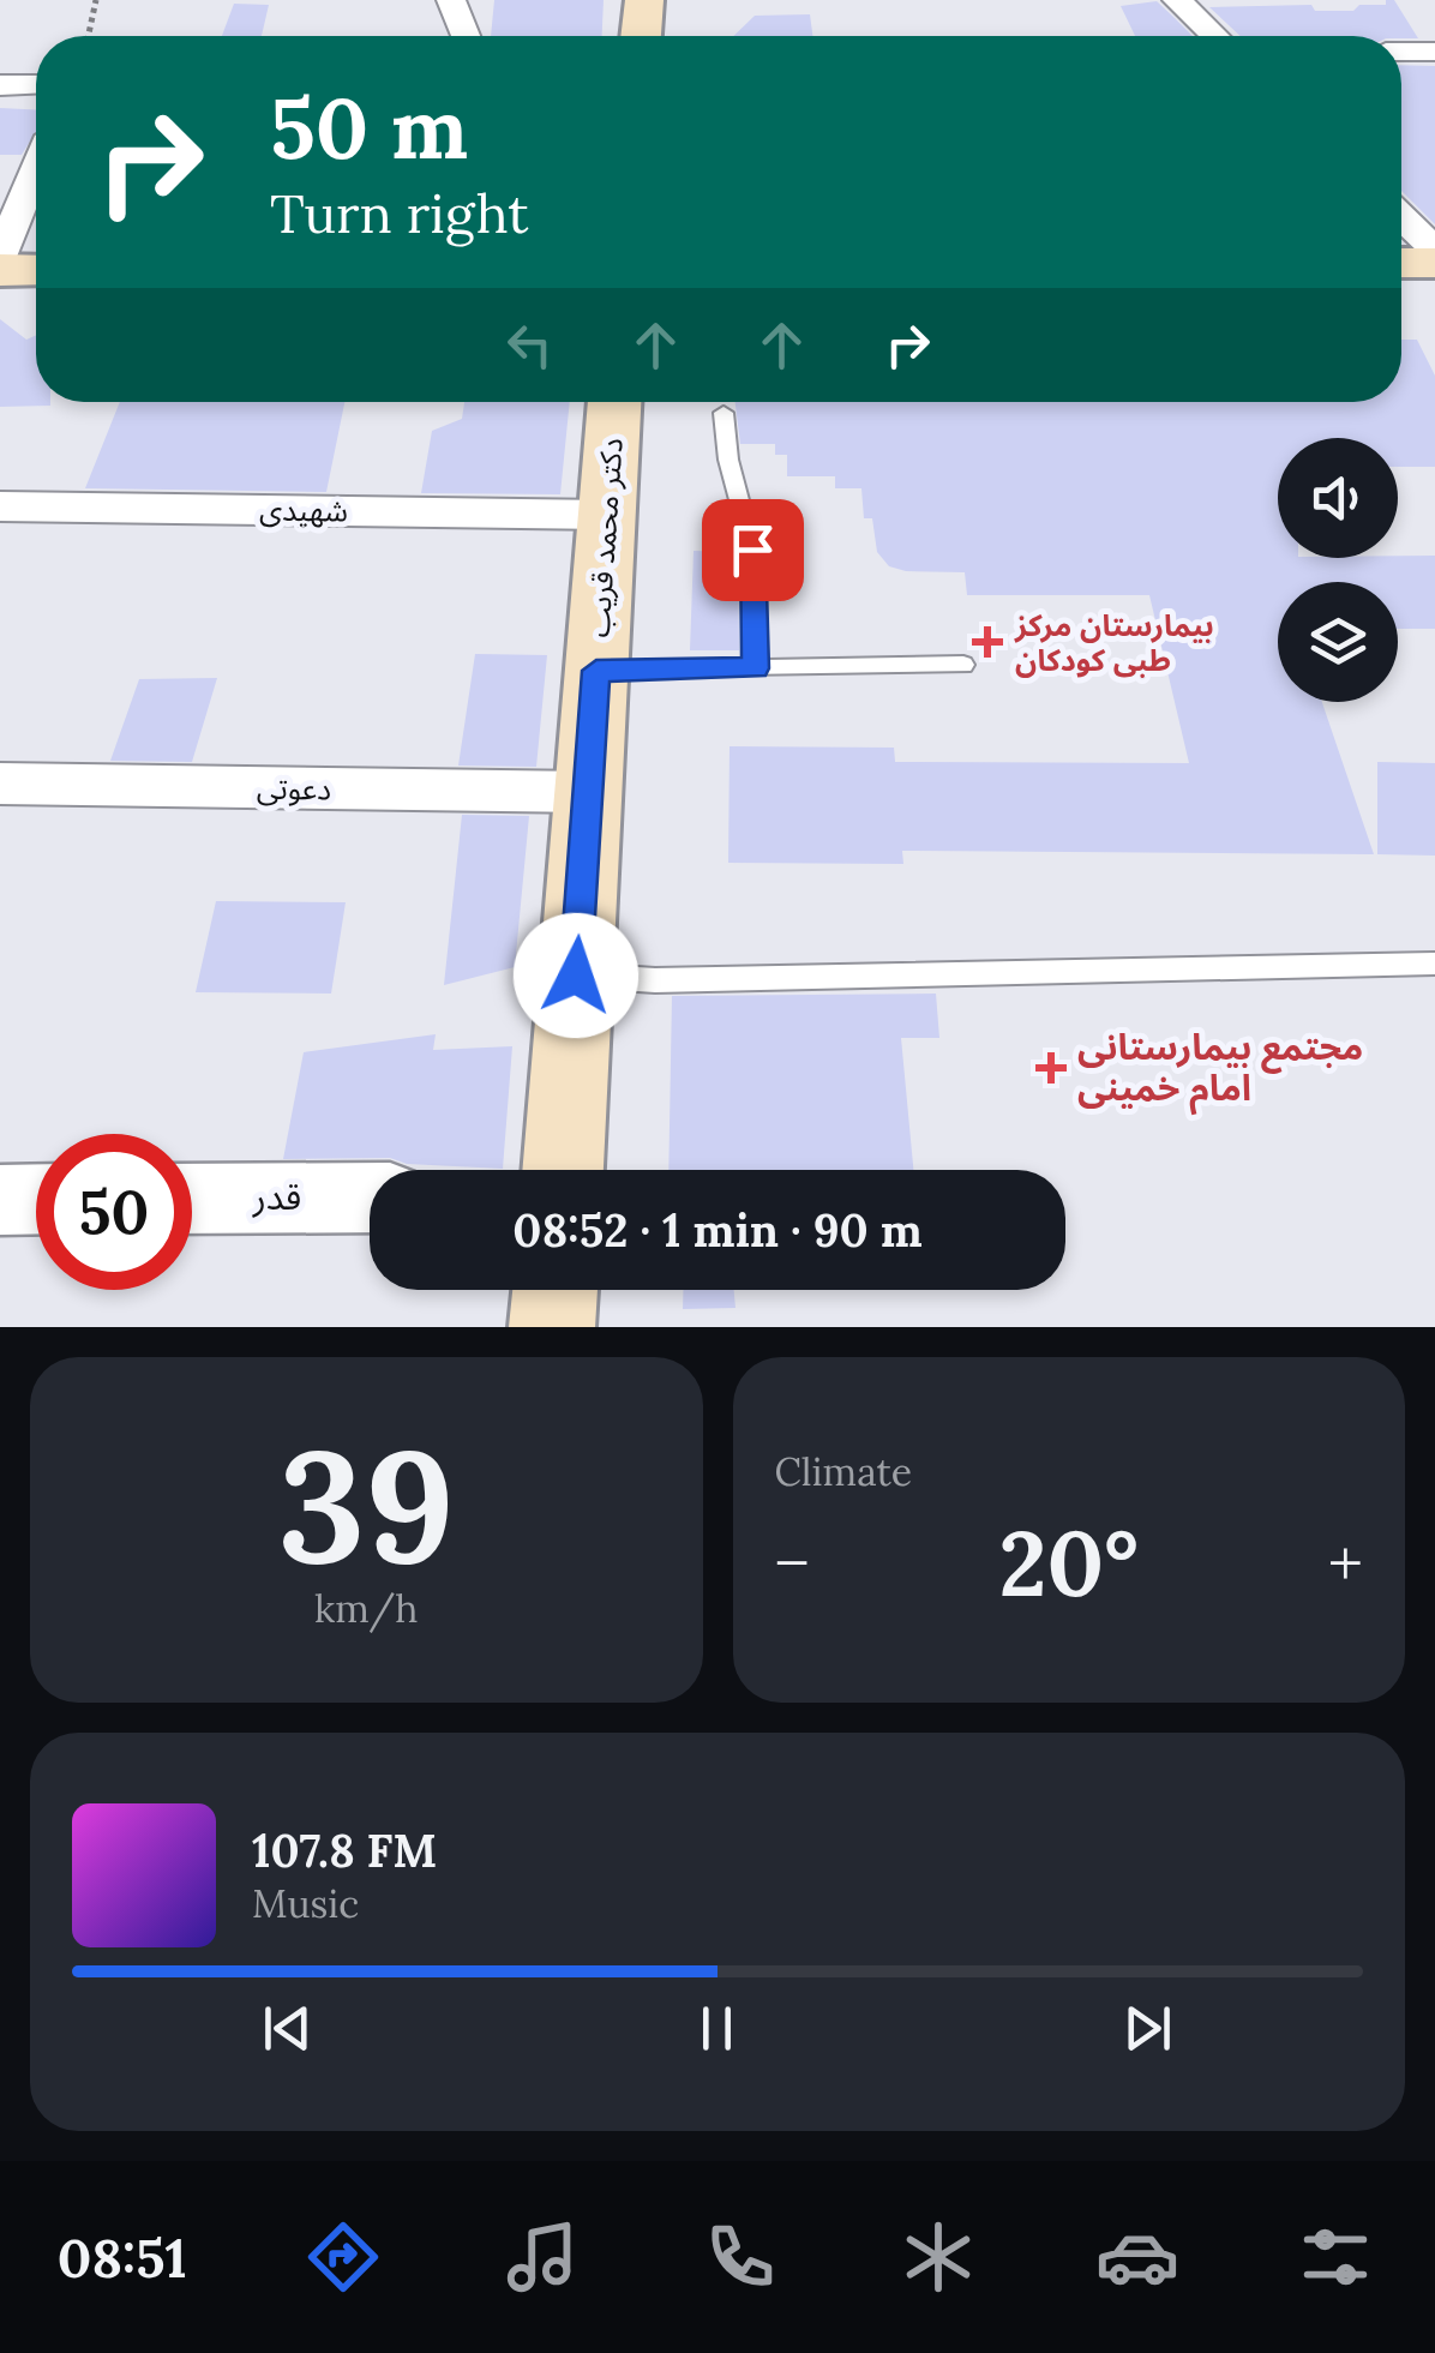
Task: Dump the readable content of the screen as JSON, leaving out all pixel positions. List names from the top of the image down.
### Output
{
  "streets": {
    "main road": ["دکتر محمد قریب"],
    "street": ["شهیدی", "دعوتی", "قدر"]
  },
  "crossings": [
    ["شهیدی", "دکتر محمد قریب"],
    ["دکتر محمد قریب", "دعوتی"]
  ],
  "places": {
    "health": ["بیمارستان مرکز طبی کودکان", "مجتمع بیمارستانی امام خمینی"]
  },
  "page": {
    "turn": ["50 m", "Turn right"],
    "limit": "50",
    "trip": "08:52 · 1 min · 90 m",
    "tile": [
      ["39", "km/h"],
      "Climate"
    ],
    "heat": ["−", "20°", "+"],
    "song": ["107.8 FM", "Music"],
    "tabs": "08:51"
  }
}
